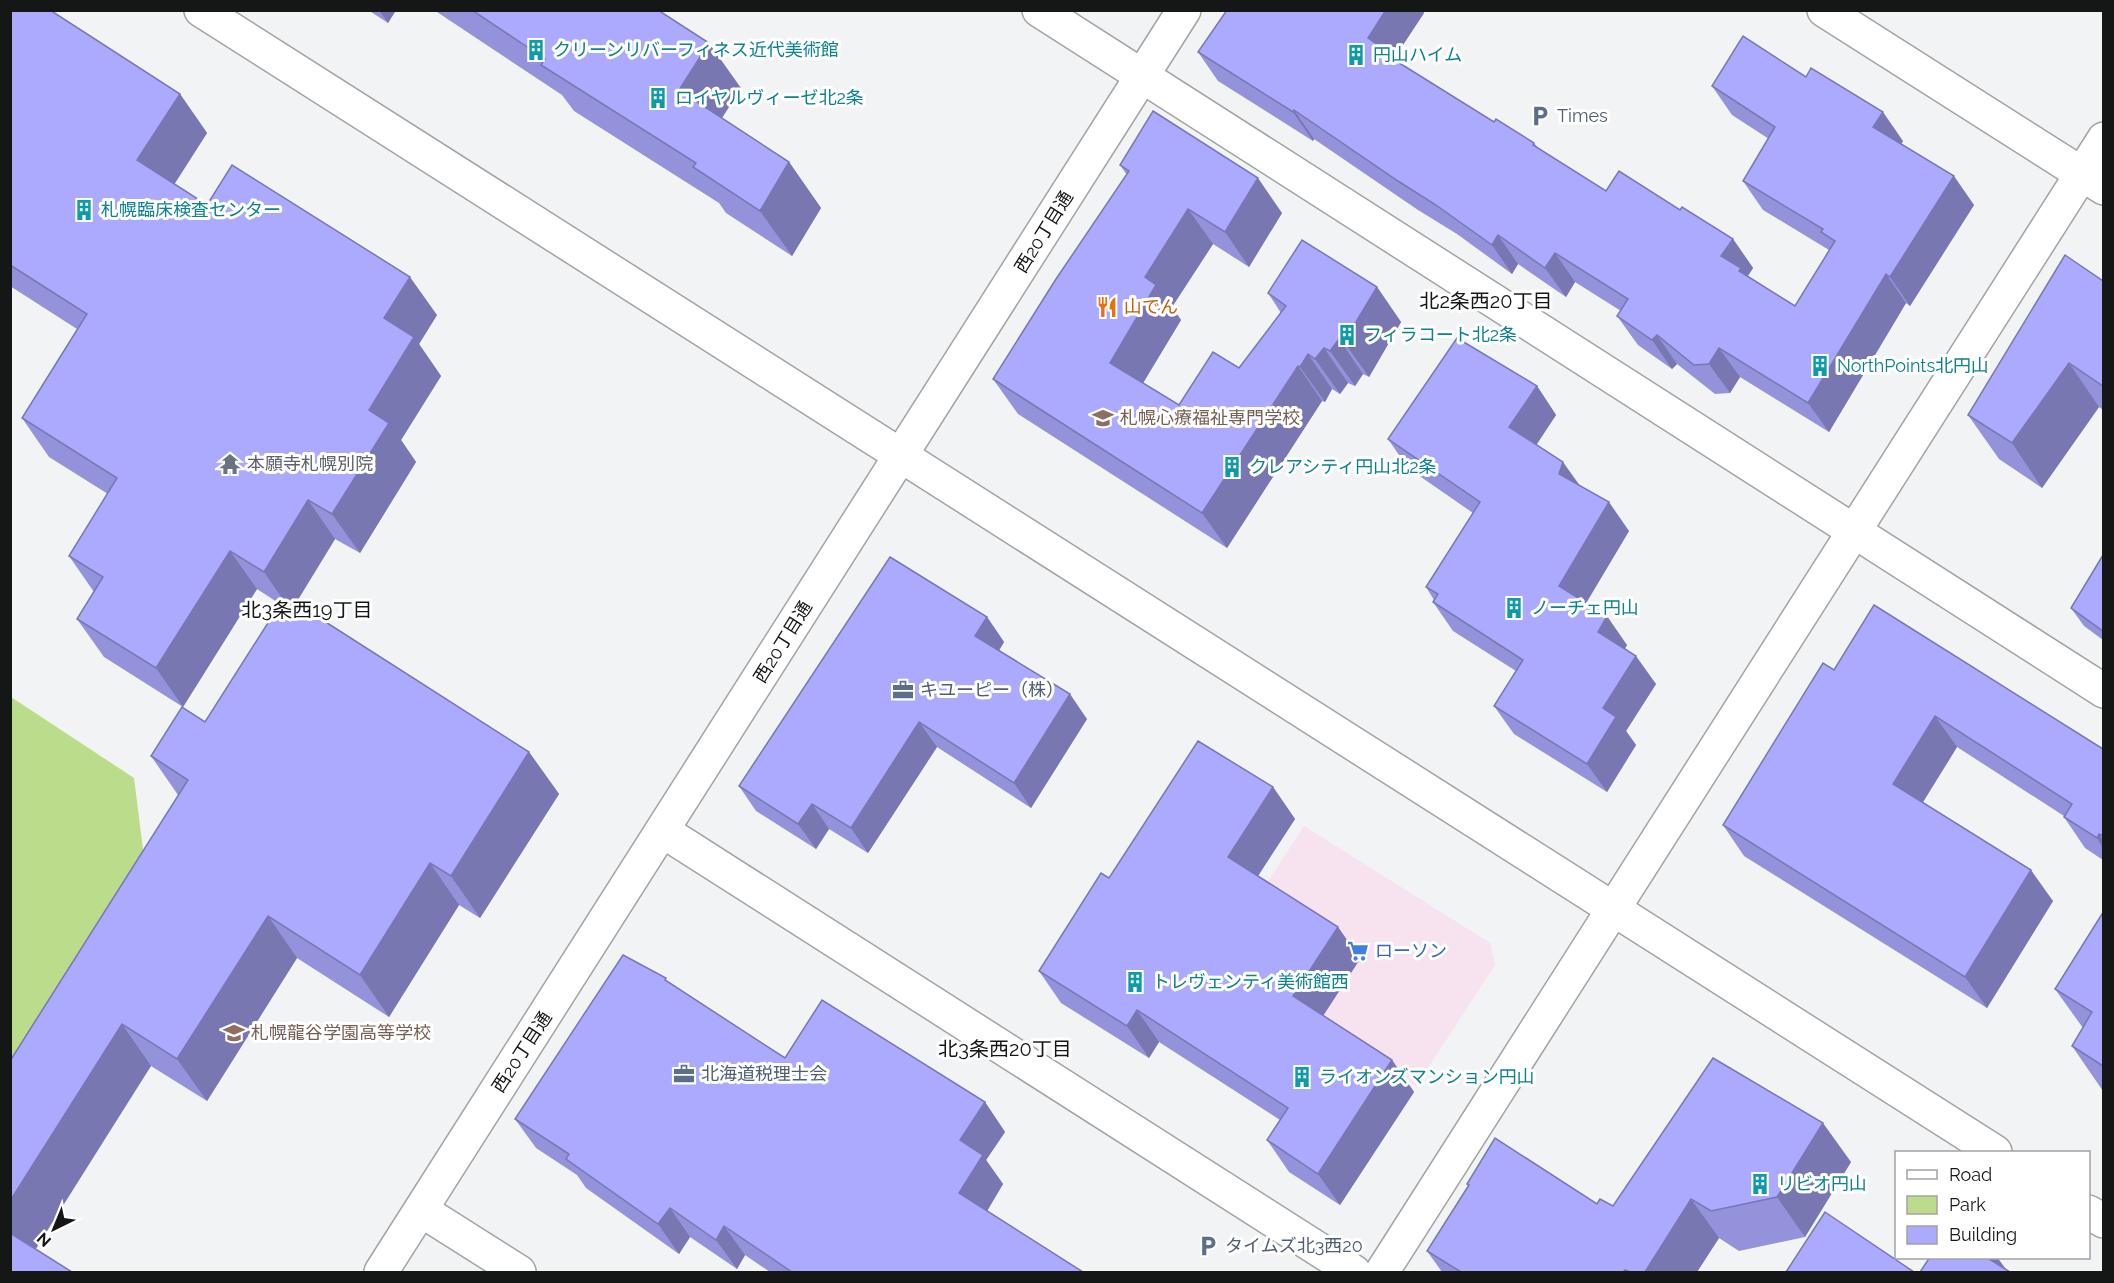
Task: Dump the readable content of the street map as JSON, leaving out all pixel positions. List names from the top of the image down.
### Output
{
  "streets": {
    "street": ["西20丁目通"]
  },
  "districts": ["北2条西20丁目", "北3条西19丁目", "北3条西20丁目"],
  "places": {
    "building": [
      "クリーンリバーフィネス近代美術館",
      "円山ハイム",
      "ロイヤルヴィーゼ北2条",
      "札幌臨床検査センター",
      "フィラコート北2条",
      "NorthPoints北円山",
      "クレアシティ円山北2条",
      "ノーチェ円山",
      "トレヴェンティ美術館西",
      "ライオンズマンション円山",
      "リビオ円山"
    ],
    "parking": ["Times", "タイムズ北3西20"],
    "restaurant": ["山でん"],
    "school or university": ["札幌心療福祉専門学校", "札幌龍谷学園高等学校"],
    "temple": ["本願寺札幌別院"],
    "office": ["キユーピー（株）", "北海道税理士会"],
    "supermarket": ["ローソン"]
  },
  "legend": ["Road", "Park", "Building"],
  "north": "bottom left"
}
